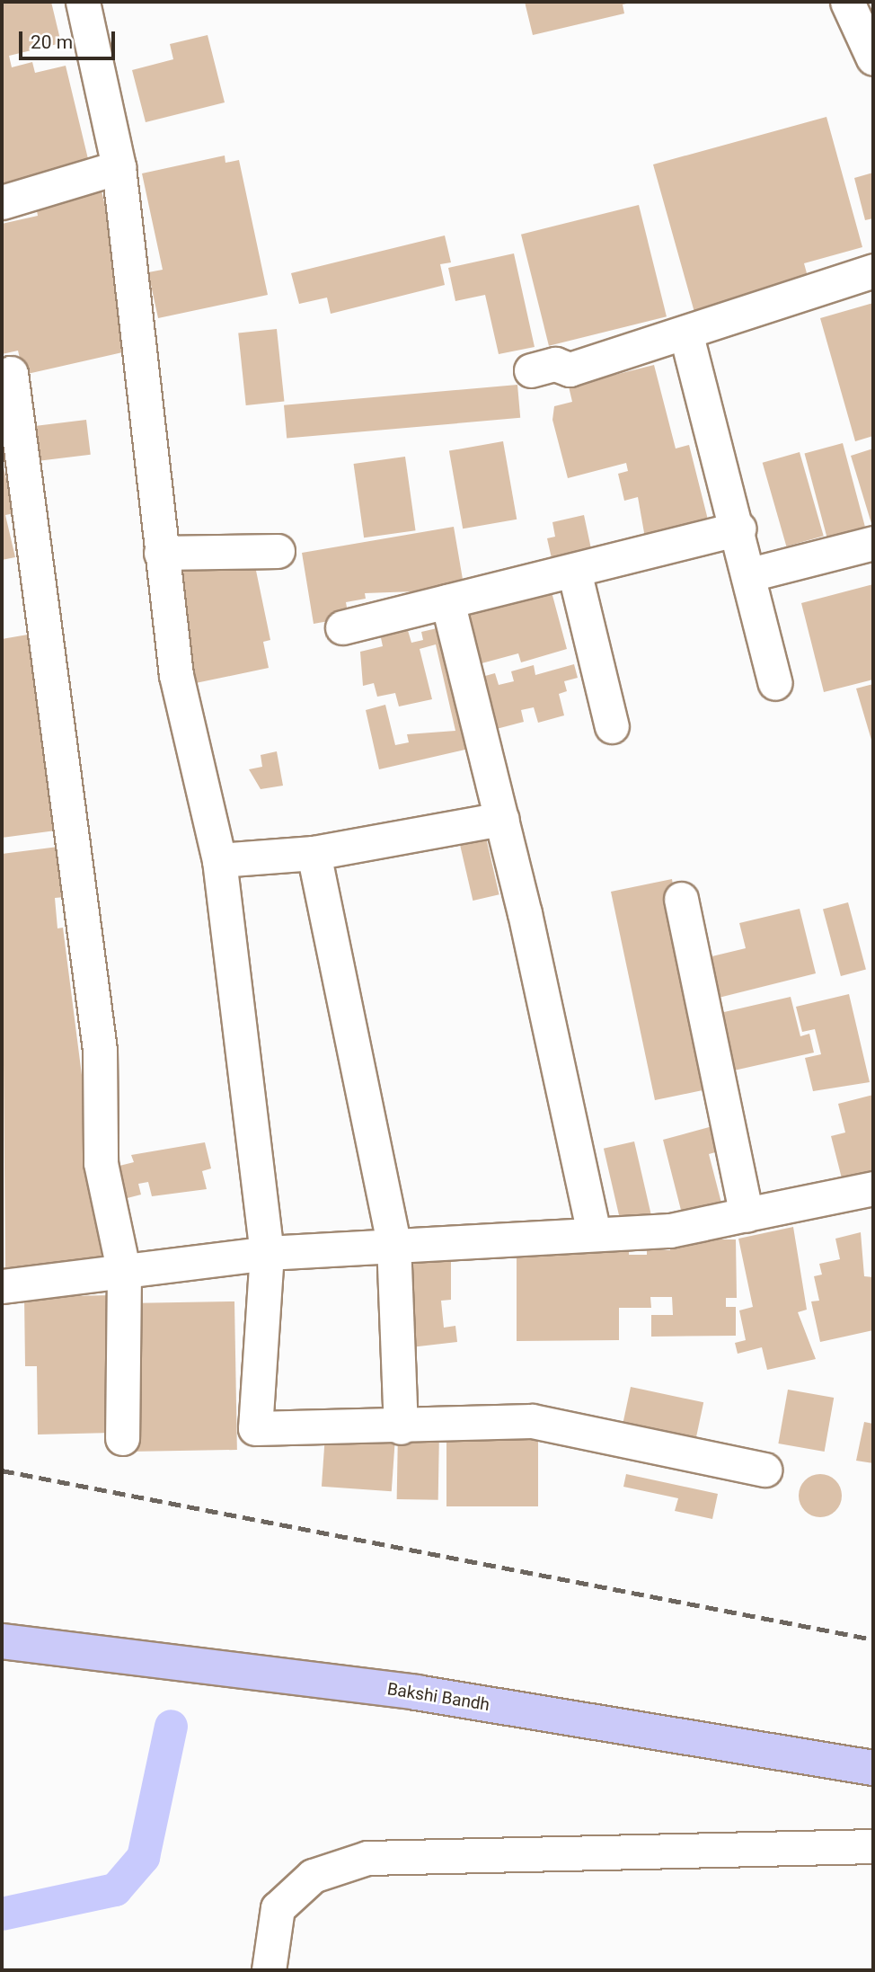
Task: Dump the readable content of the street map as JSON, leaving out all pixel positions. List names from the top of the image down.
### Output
{
  "streets": {
    "main road": ["Bakshi Bandh"]
  },
  "scale_bar": "20 m"
}
